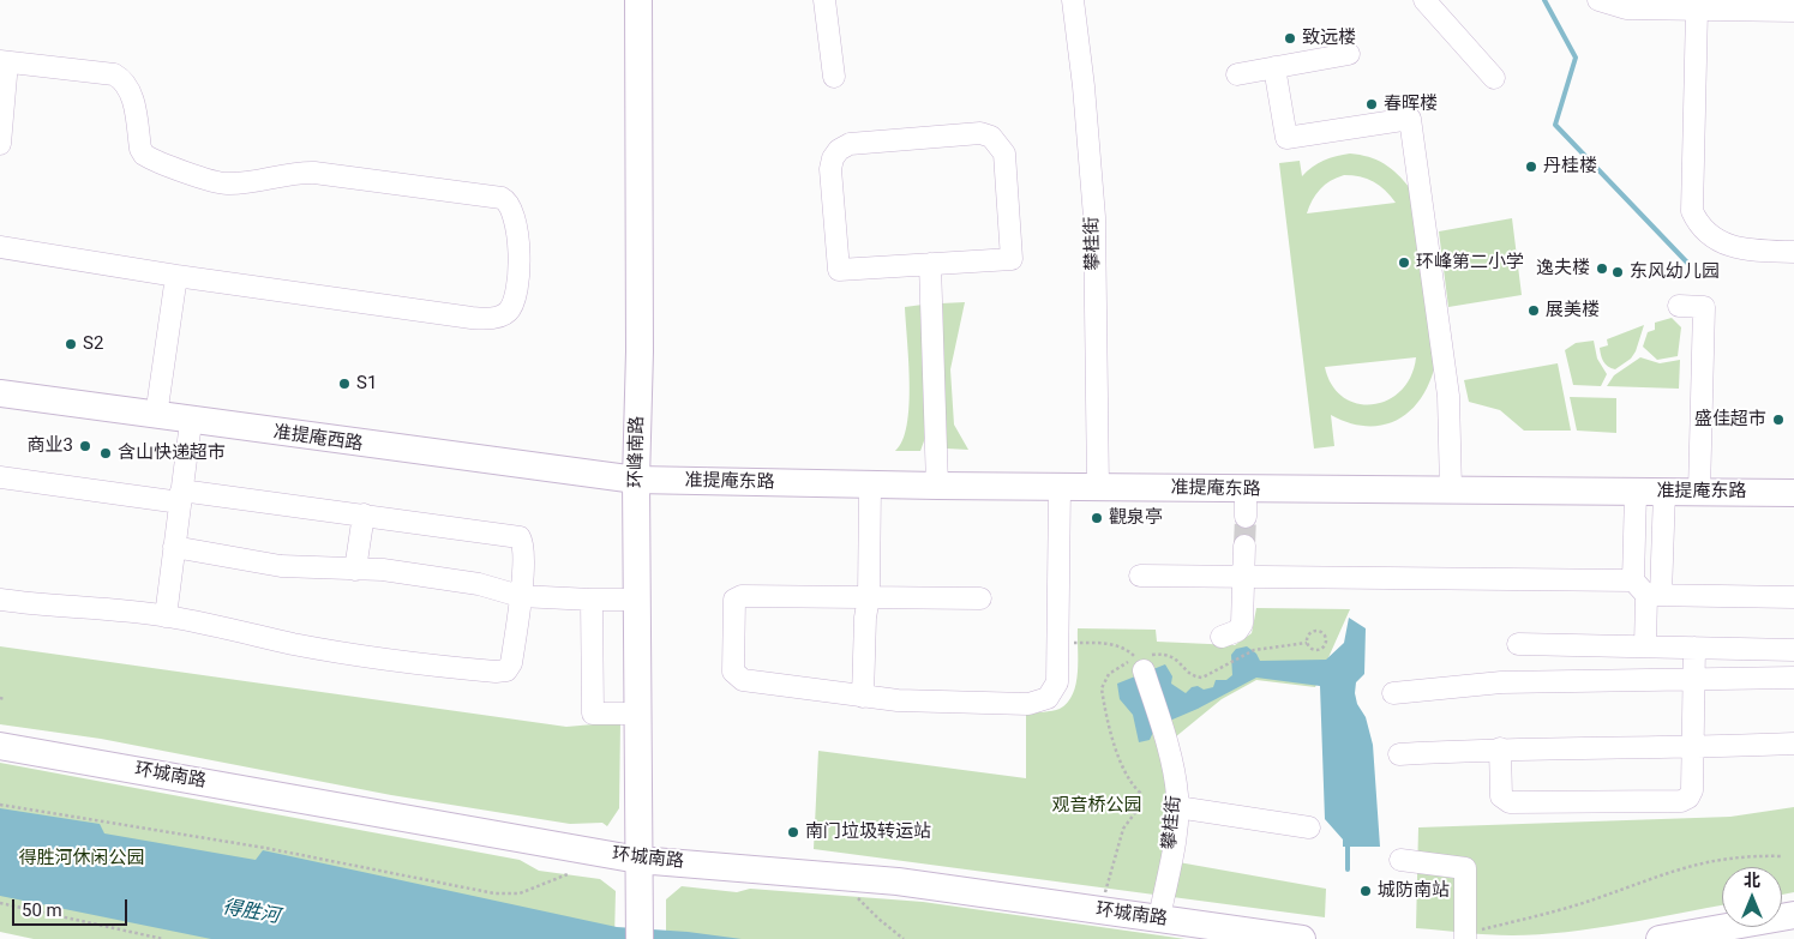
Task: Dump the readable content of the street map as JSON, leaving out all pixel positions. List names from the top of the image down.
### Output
{
  "streets": {
    "main road": [
      "准提庵西路",
      "环峰南路",
      "准提庵东路",
      "环城南路"
    ],
    "street": ["攀桂街"]
  },
  "crossings": [
    ["攀桂街", "准提庵东路"],
    ["攀桂街", "环城南路"],
    ["准提庵西路", "环峰南路"],
    ["准提庵西路", "准提庵东路"],
    ["环峰南路", "准提庵东路"],
    ["环峰南路", "环城南路"]
  ],
  "water": ["得胜河"],
  "parks": ["观音桥公园", "得胜河休闲公园"],
  "places": [
    "致远楼",
    "春晖楼",
    "丹桂楼",
    "环峰第二小学",
    "逸夫楼",
    "东风幼儿园",
    "展美楼",
    "S2",
    "S1",
    "盛佳超市",
    "商业3",
    "含山快递超市",
    "觀泉亭",
    "南门垃圾转运站",
    "城防南站"
  ],
  "scale_bar": "50 m",
  "north": "top"
}
